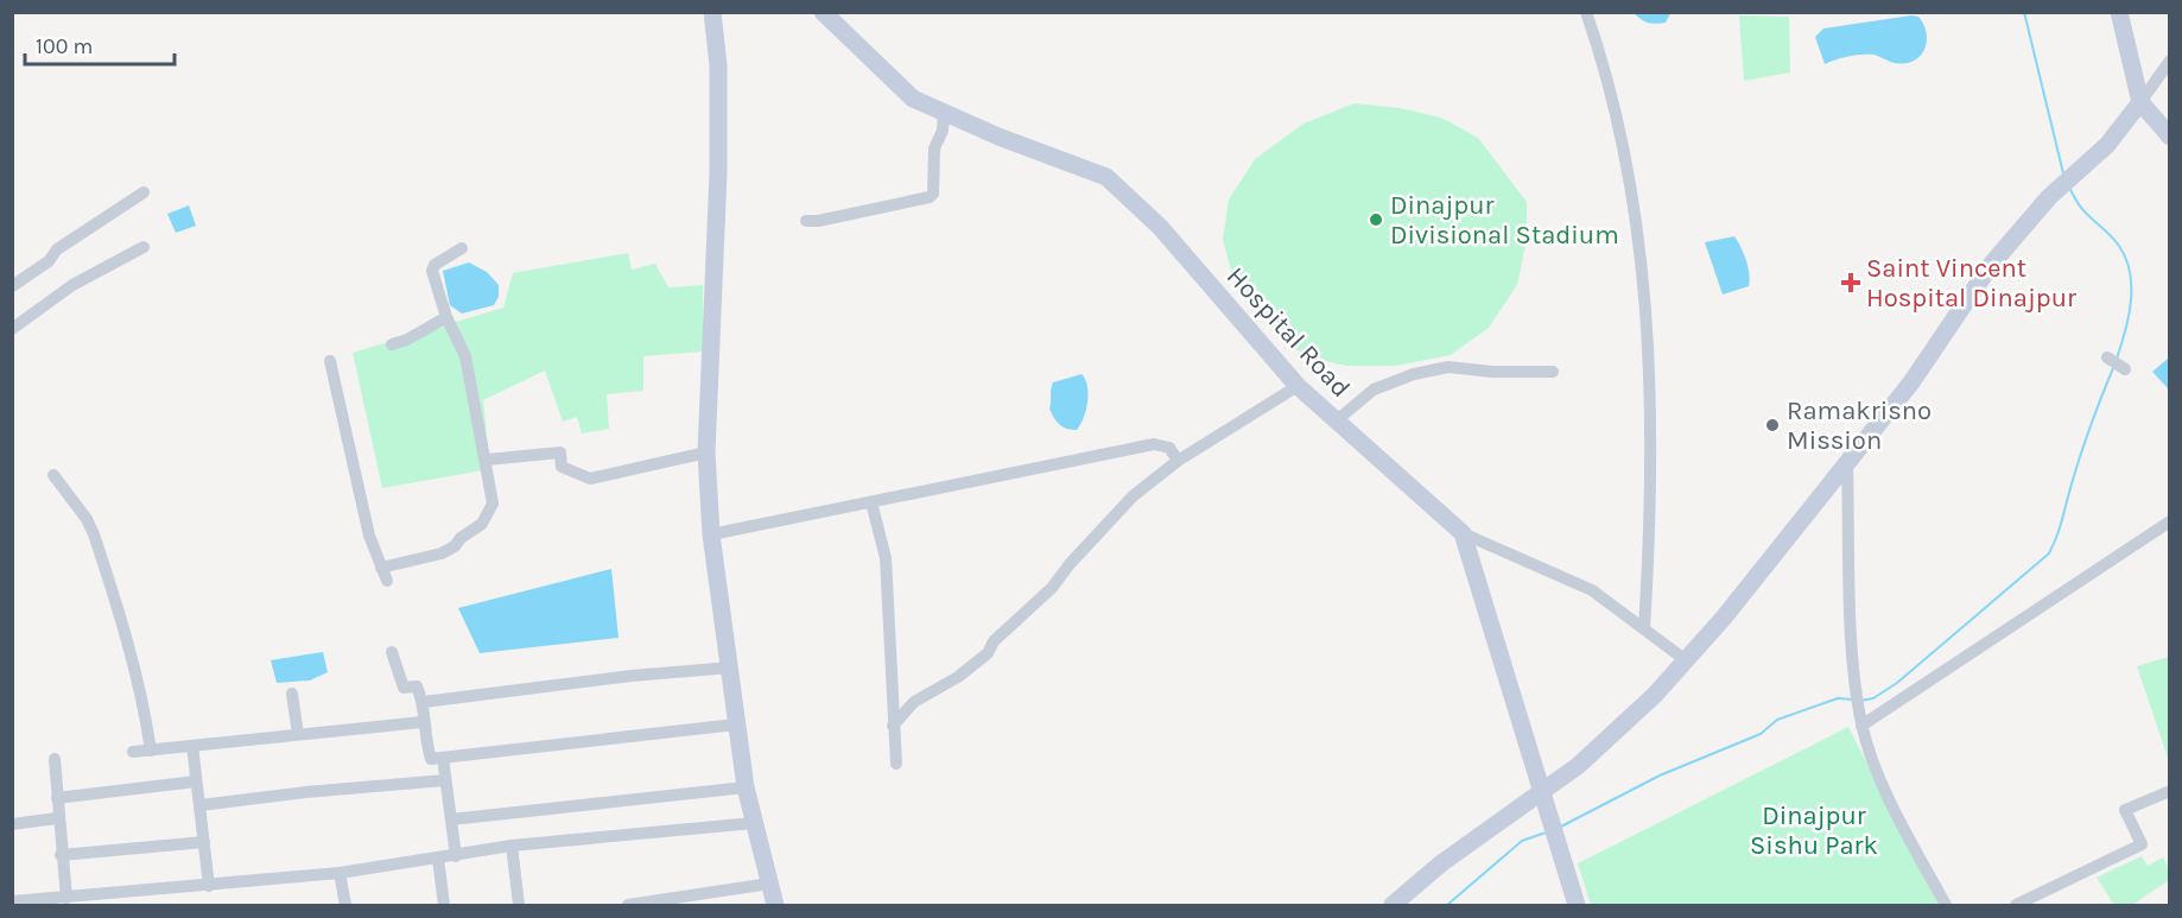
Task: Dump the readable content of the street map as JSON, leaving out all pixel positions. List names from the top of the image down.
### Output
{
  "streets": {
    "street": ["Hospital Road"]
  },
  "parks": ["Dinajpur Sishu Park"],
  "places": {
    "other": ["Dinajpur Divisional Stadium", "Ramakrisno Mission"],
    "health": ["Saint Vincent Hospital Dinajpur"]
  },
  "scale_bar": "100 m"
}
